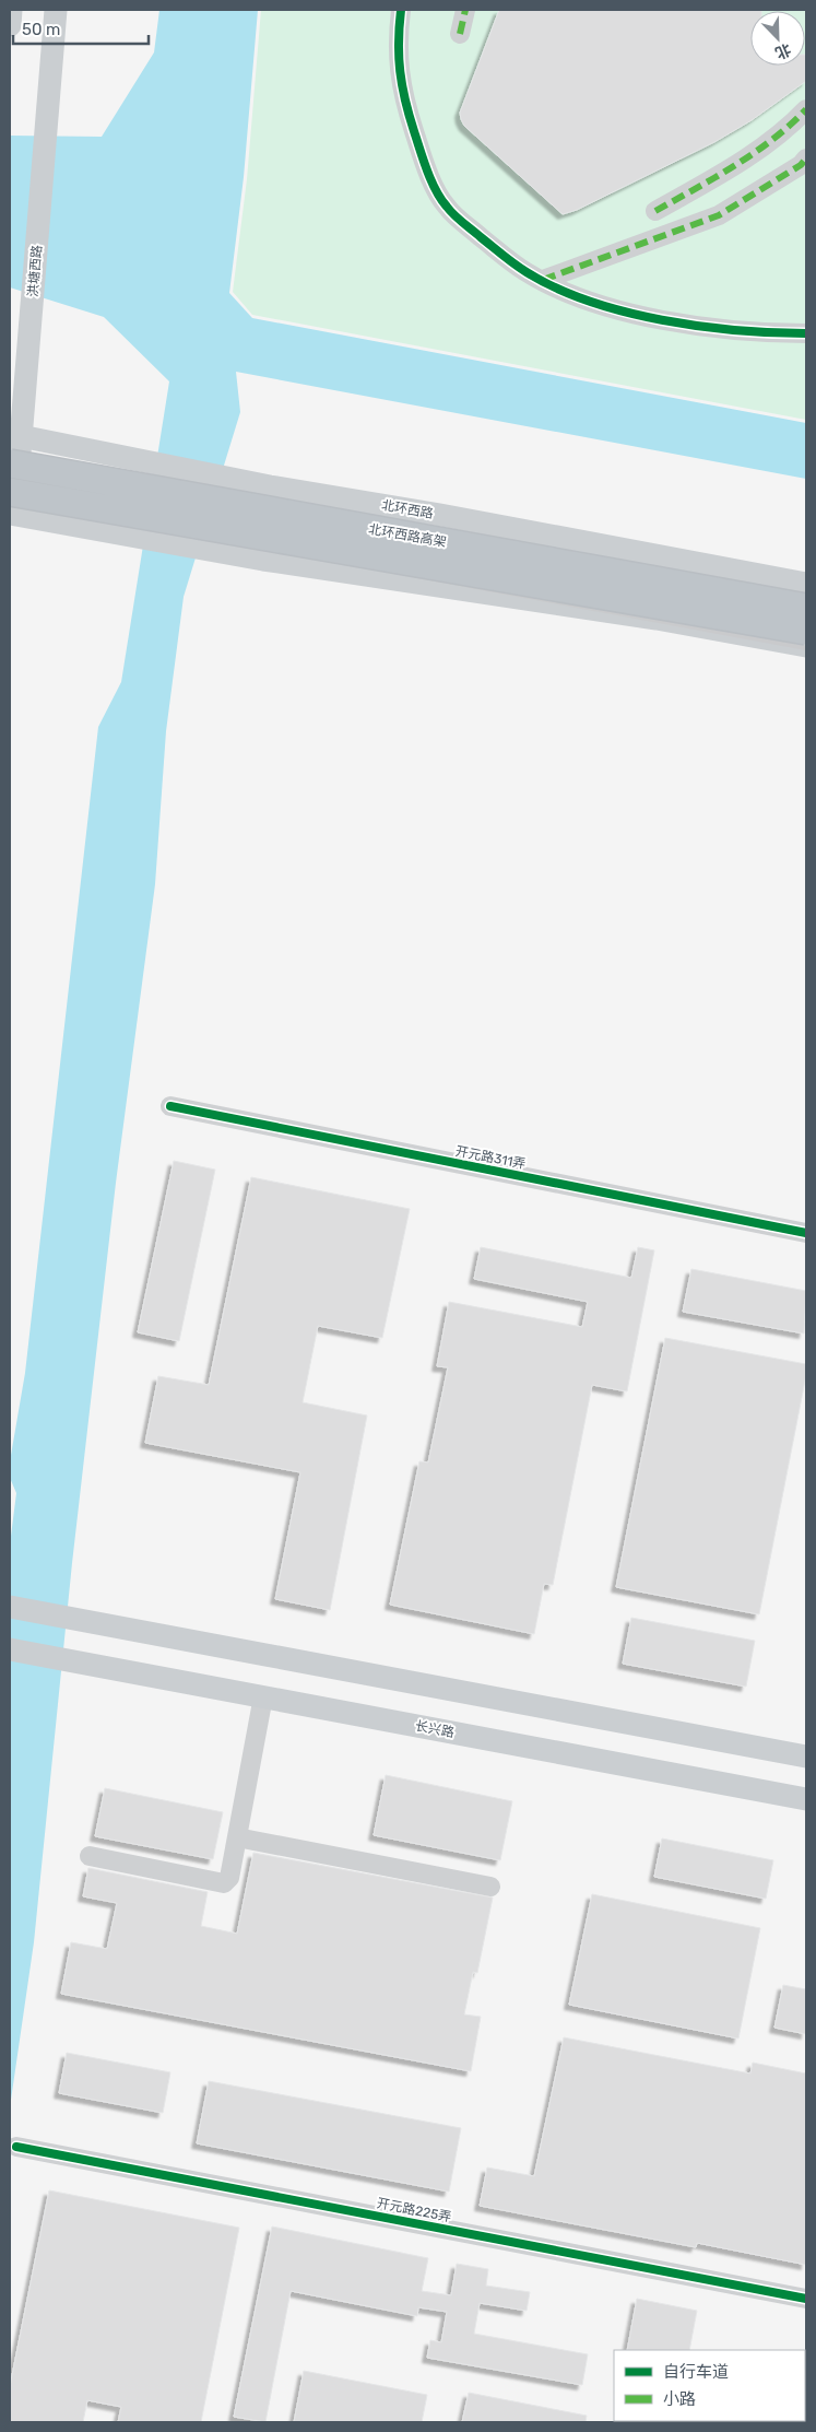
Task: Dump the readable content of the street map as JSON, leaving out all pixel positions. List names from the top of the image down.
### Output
{
  "streets": {
    "highway": ["北环西路高架"],
    "main road": ["洪塘西路", "北环西路", "长兴路"],
    "street": ["开元路311弄", "开元路225弄"]
  },
  "crossings": [
    ["洪塘西路", "北环西路"],
    ["洪塘西路", "北环西路高架"]
  ],
  "legend": ["自行车道", "小路"],
  "scale_bar": "50 m",
  "north": "bottom right"
}
